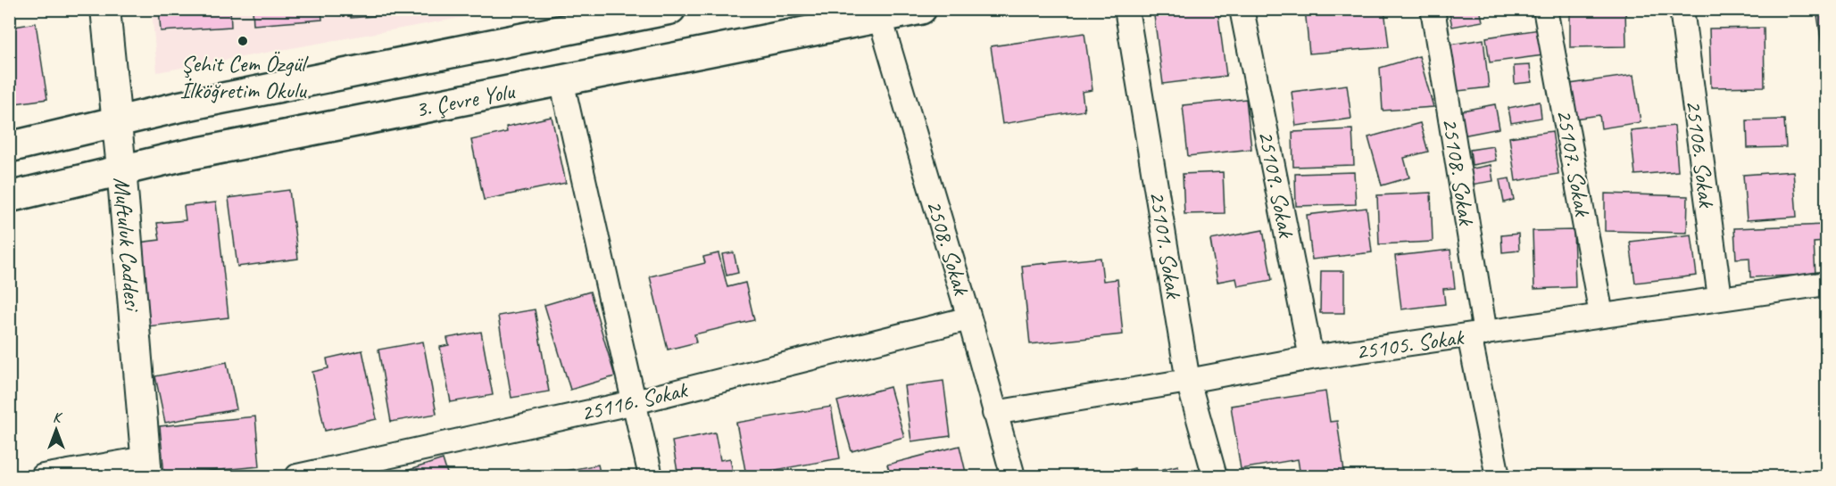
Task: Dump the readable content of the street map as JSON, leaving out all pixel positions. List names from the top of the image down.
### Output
{
  "streets": {
    "main road": ["3. Çevre Yolu"],
    "street": [
      "25106. Sokak",
      "25107. Sokak",
      "25108. Sokak",
      "25109. Sokak",
      "Muftuluk Caddesi",
      "25101. Sokak",
      "2508. Sokak",
      "25105. Sokak",
      "25116. Sokak"
    ]
  },
  "crossings": [
    ["3. Çevre Yolu", "Muftuluk Caddesi"],
    ["3. Çevre Yolu", "2508. Sokak"],
    ["25106. Sokak", "25105. Sokak"],
    ["25107. Sokak", "25105. Sokak"],
    ["25108. Sokak", "25105. Sokak"],
    ["25109. Sokak", "25105. Sokak"],
    ["25101. Sokak", "25105. Sokak"],
    ["2508. Sokak", "25105. Sokak"],
    ["2508. Sokak", "25116. Sokak"]
  ],
  "places": ["Şehit Cem Özgül İlköğretim Okulu"],
  "north": "top"
}
